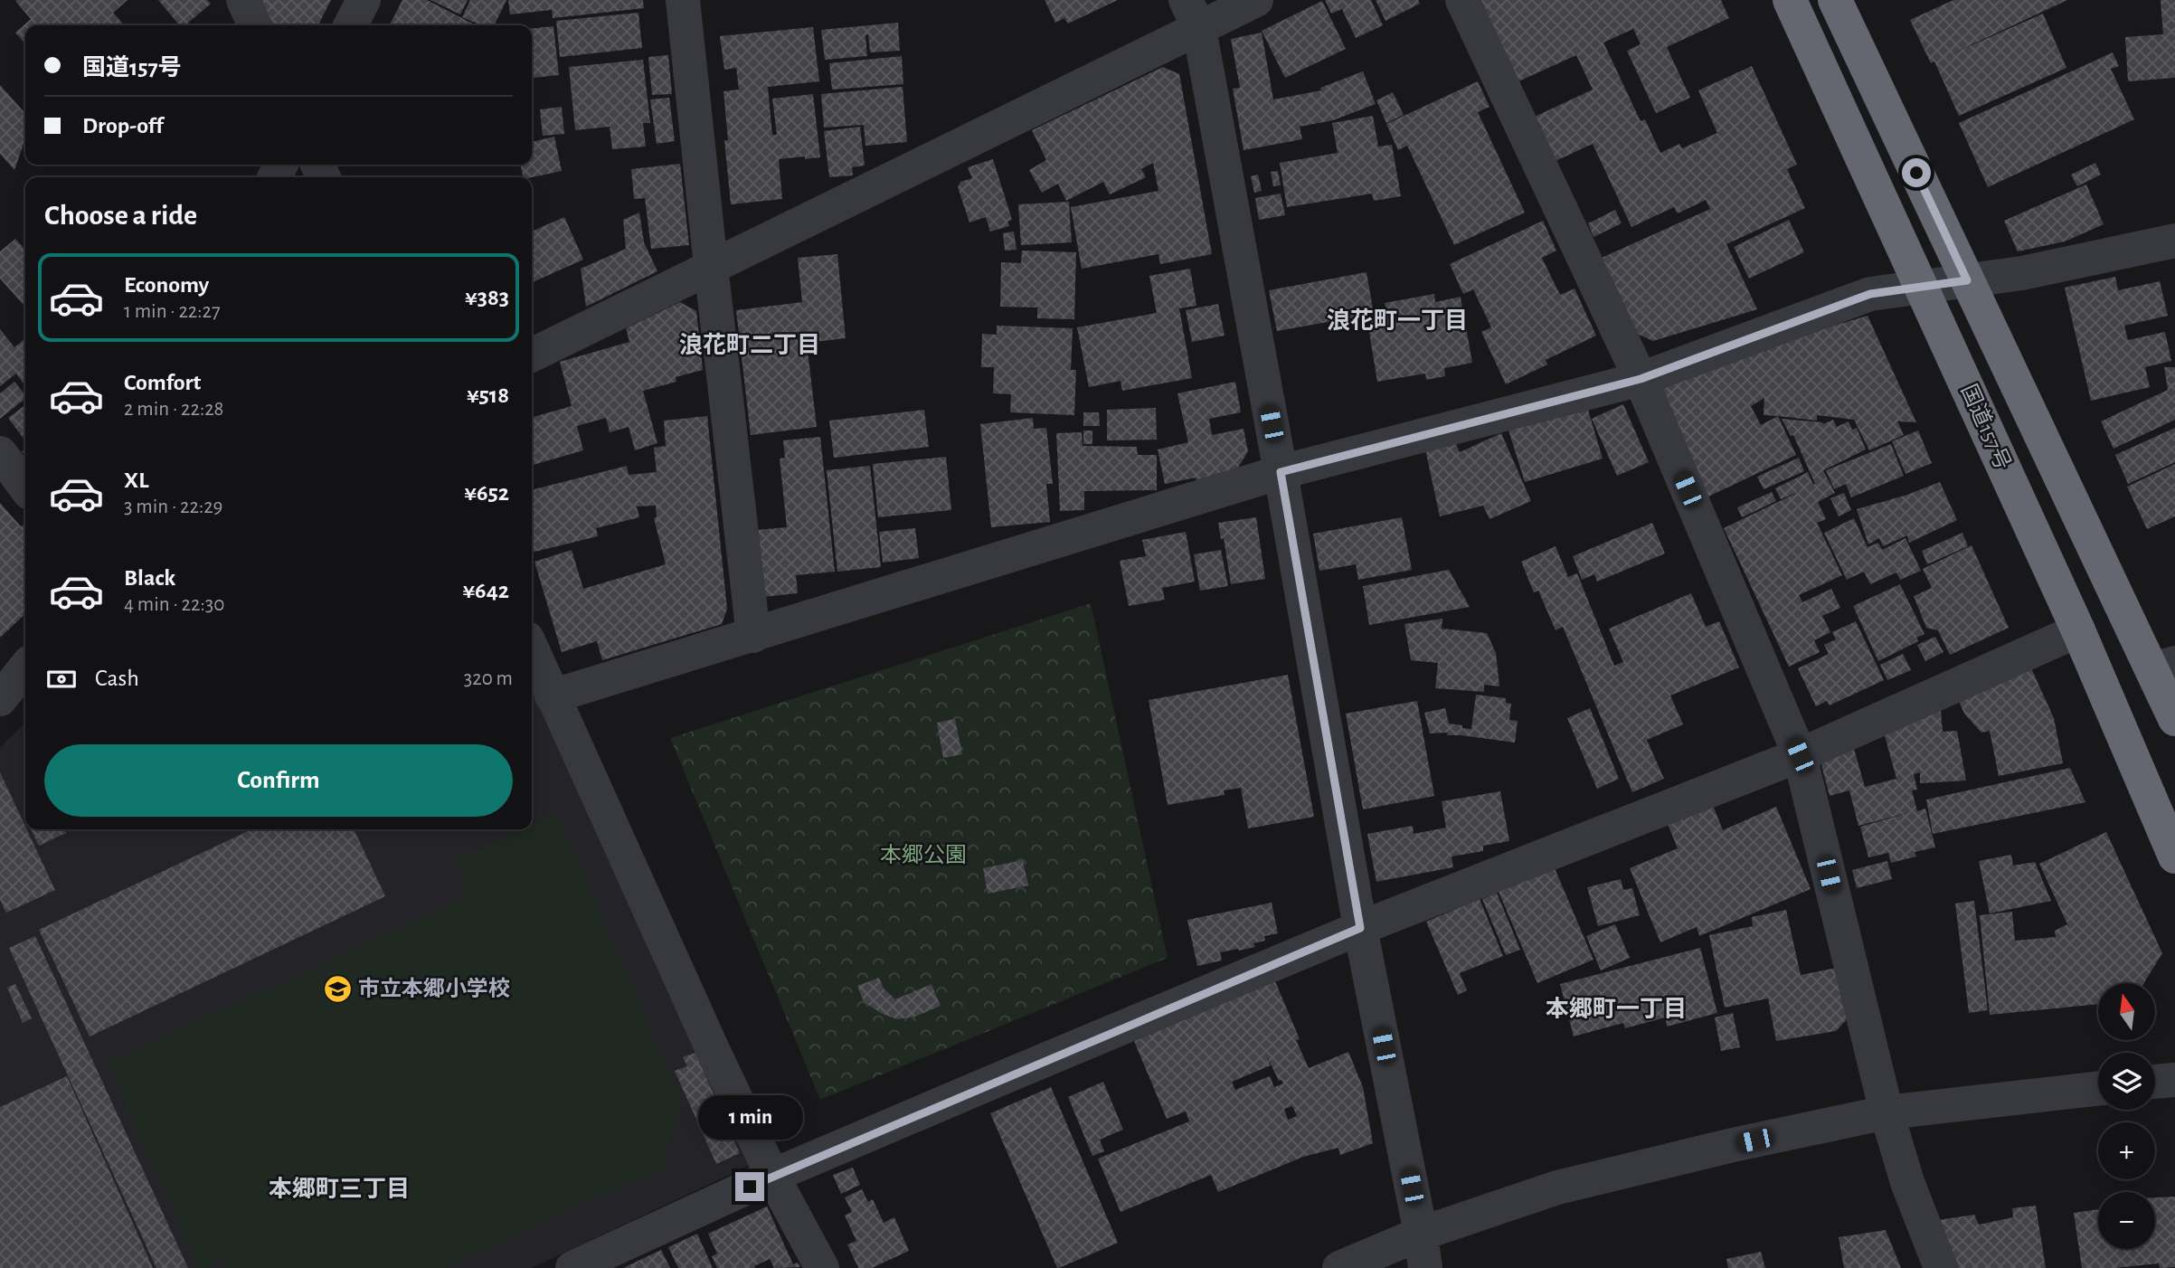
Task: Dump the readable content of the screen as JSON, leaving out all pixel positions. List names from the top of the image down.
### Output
{
  "streets": {
    "highway": ["国道157号"]
  },
  "districts": [
    "浪花町一丁目",
    "浪花町二丁目",
    "本郷町一丁目",
    "本郷町三丁目"
  ],
  "parks": ["本郷公園"],
  "places": {
    "school or university": ["市立本郷小学校"]
  },
  "north": "top",
  "page": {
    "banner": ["国道157号", "Drop-off"],
    "heading": "Choose a ride",
    "list": [
      {
        "name": "Economy",
        "note": "1 min · 22:27",
        "value": "¥383"
      },
      {
        "name": "Comfort",
        "note": "2 min · 22:28",
        "value": "¥518"
      },
      {
        "name": "XL",
        "note": "3 min · 22:29",
        "value": "¥652"
      },
      {
        "name": "Black",
        "note": "4 min · 22:30",
        "value": "¥642"
      }
    ],
    "pay": ["Cash", "320 m"],
    "buttons": "Confirm",
    "map_buttons": ["+", "−"],
    "bubble": "1 min"
  }
}
